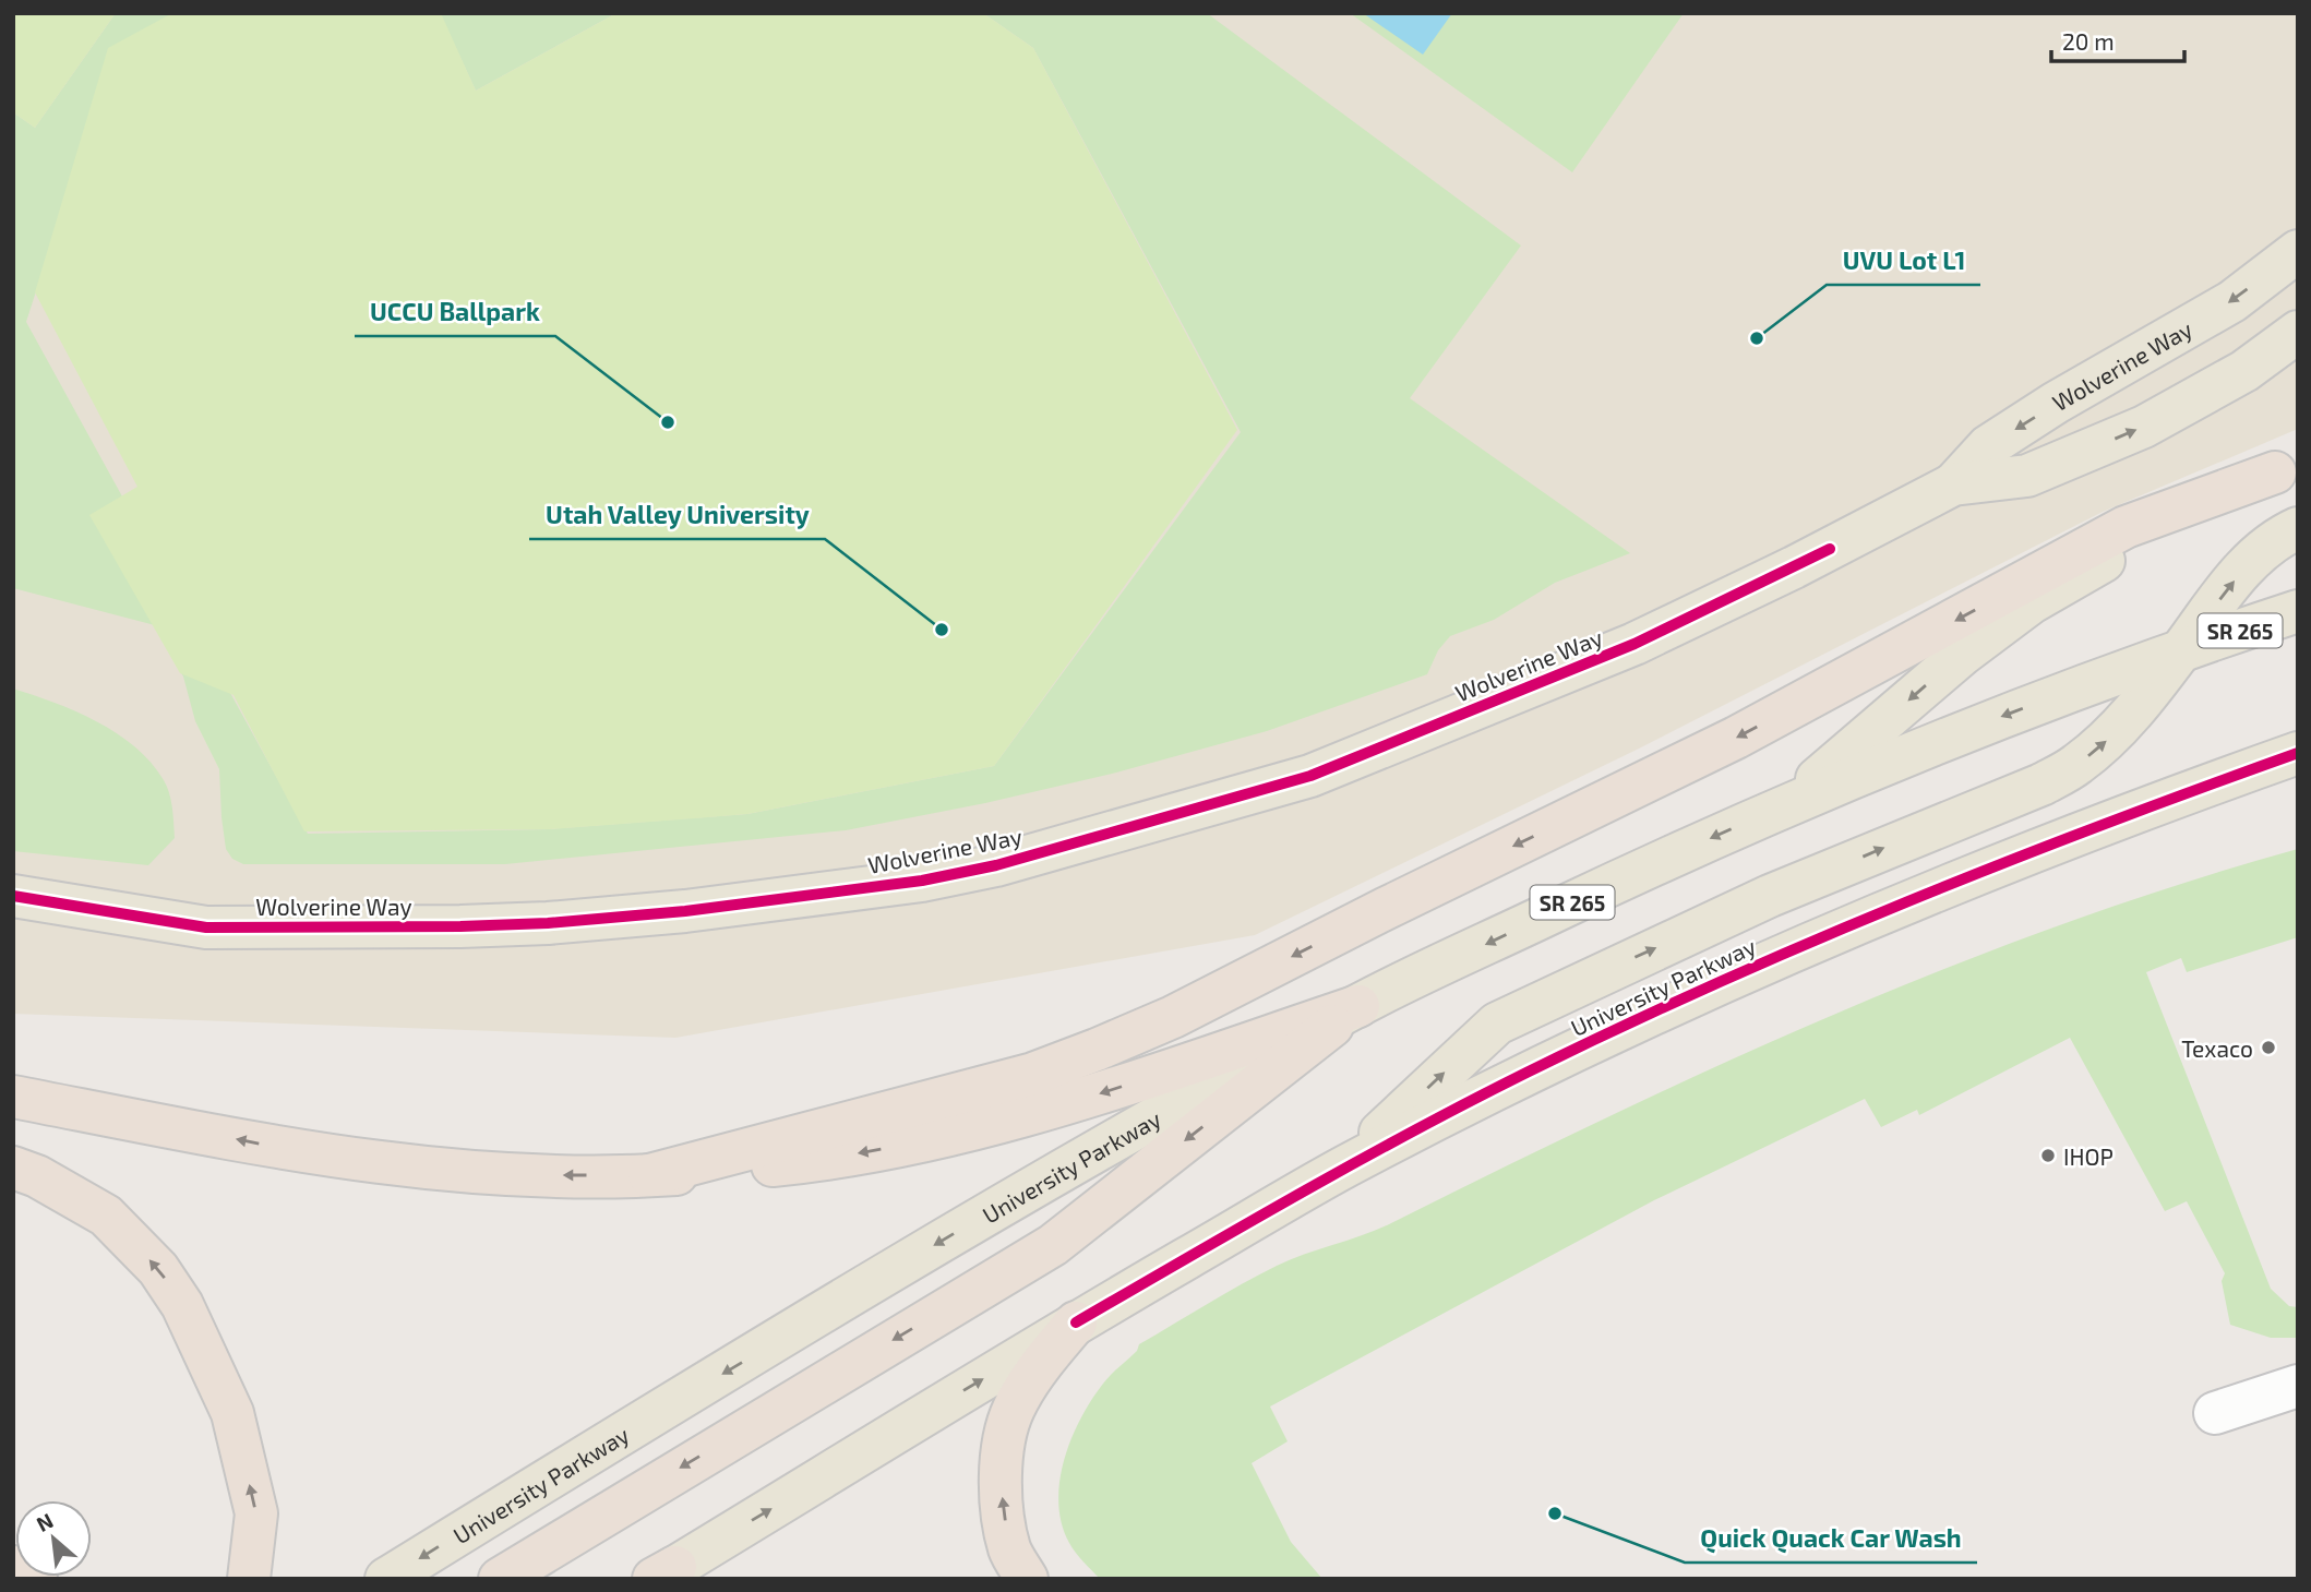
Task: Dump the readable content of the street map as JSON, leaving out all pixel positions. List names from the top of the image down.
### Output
{
  "streets": {
    "main road": ["Wolverine Way", "SR 265", "University Parkway"]
  },
  "places": [
    "UVU Lot L1",
    "UCCU Ballpark",
    "Utah Valley University",
    "Texaco",
    "IHOP",
    "Quick Quack Car Wash"
  ],
  "scale_bar": "20 m",
  "north": "top left"
}
